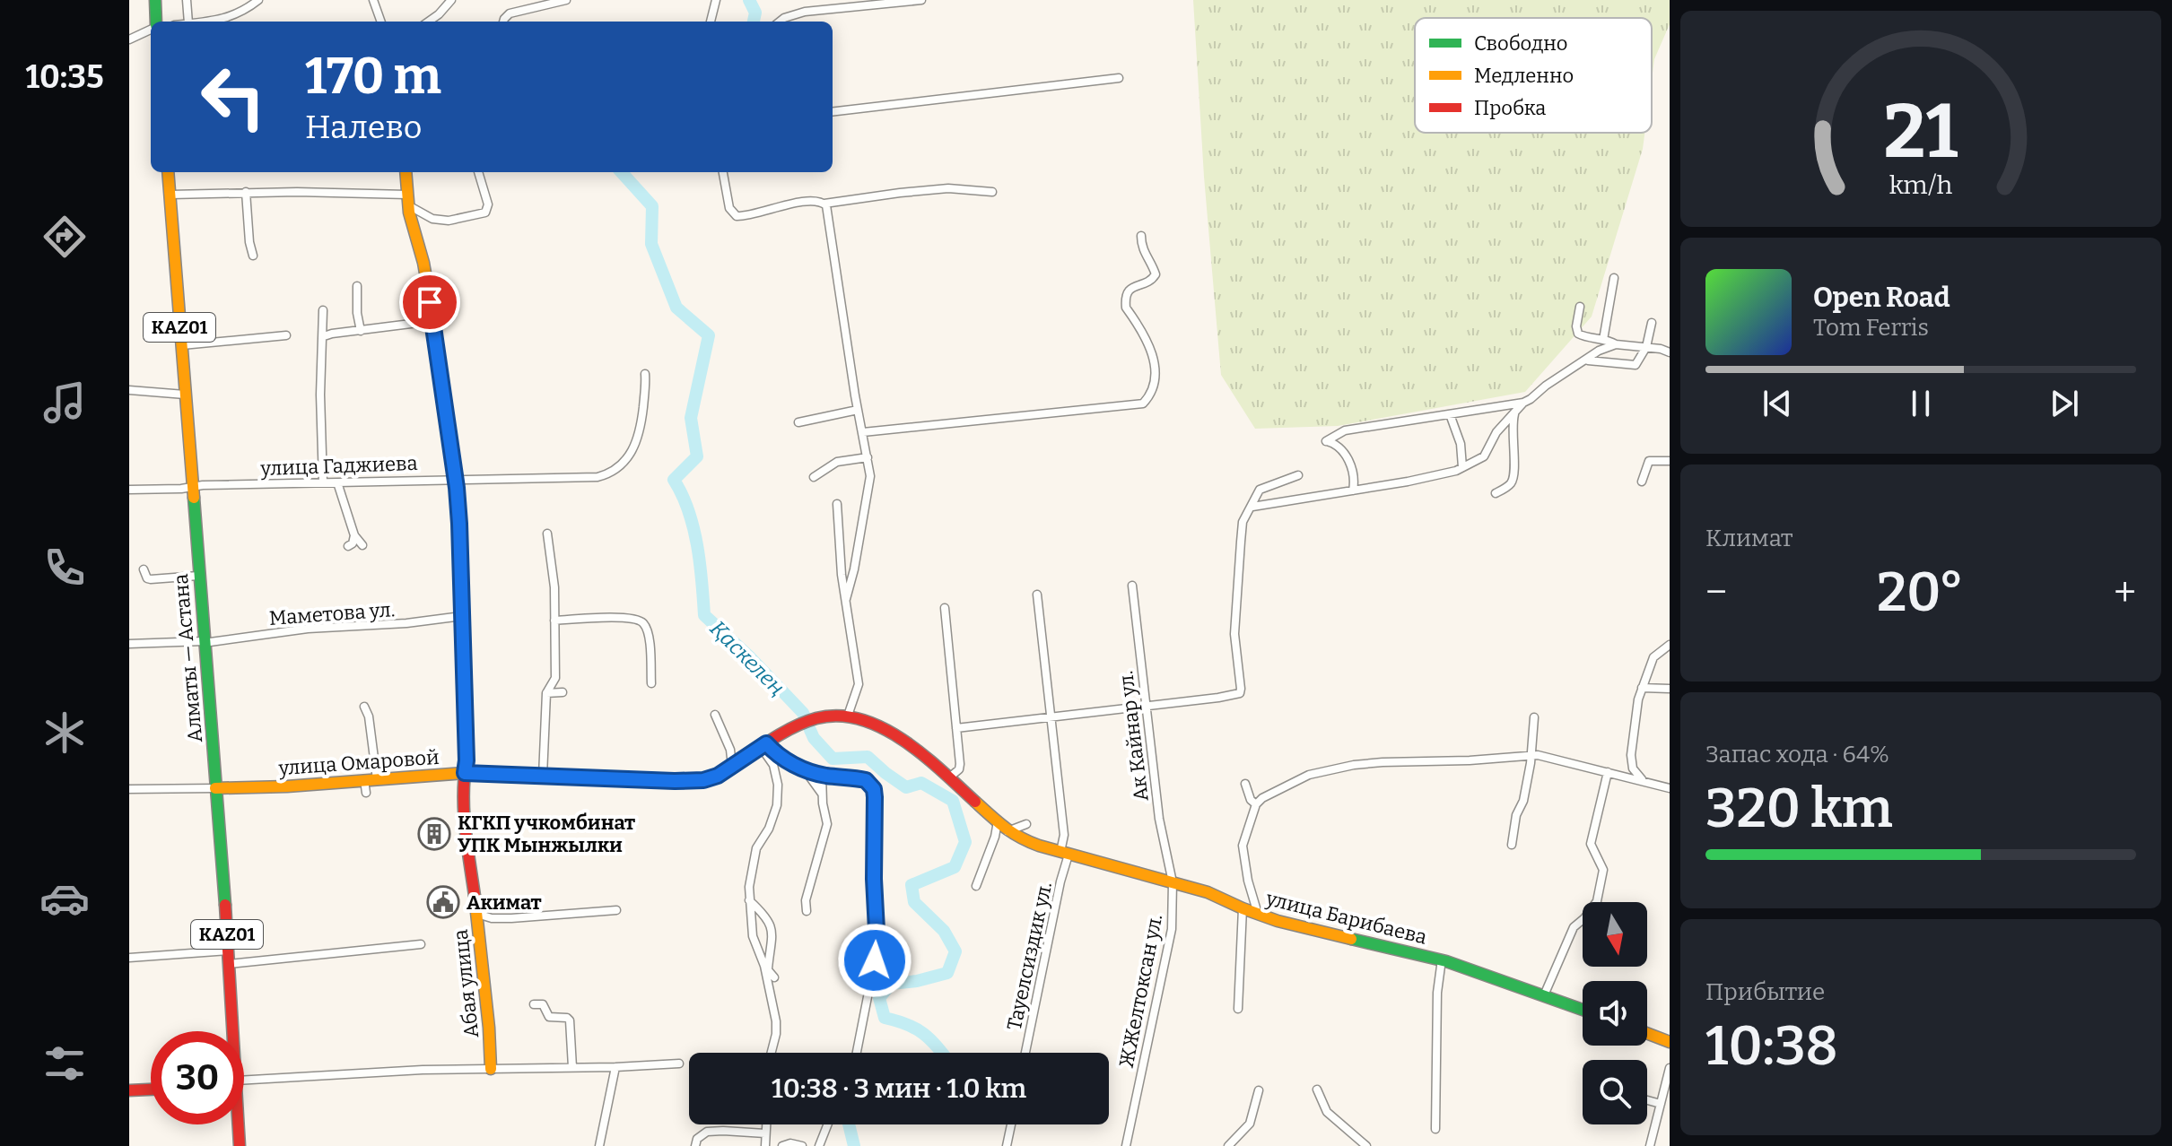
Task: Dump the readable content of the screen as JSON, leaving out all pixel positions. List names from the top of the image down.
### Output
{
  "streets": {
    "main road": [
      "KАZ01",
      "Алматы — Астана",
      "улица Омаровой",
      "улица Барибаева",
      "Абая улица"
    ],
    "street": [
      "улица Гаджиева",
      "Маметова ул.",
      "Ак Кайнар ул.",
      "Тауелсиздик ул.",
      "ЖЖелтоксан ул."
    ]
  },
  "crossings": [
    ["улица Гаджиева", "Алматы — Астана"],
    ["улица Гаджиева", "Абая улица"],
    ["Маметова ул.", "Алматы — Астана"],
    ["Маметова ул.", "Абая улица"],
    ["Алматы — Астана", "улица Омаровой"],
    ["Ак Кайнар ул.", "улица Барибаева"],
    ["Ак Кайнар ул.", "ЖЖелтоксан ул."],
    ["улица Омаровой", "улица Барибаева"],
    ["улица Омаровой", "Абая улица"],
    ["улица Барибаева", "Тауелсиздик ул."],
    ["улица Барибаева", "ЖЖелтоксан ул."]
  ],
  "water": ["Қаскелең"],
  "places": {
    "building": ["КГКП учкомбинат УПК Мынжылки"],
    "public building": ["Акимат"]
  },
  "legend": ["Свободно", "Медленно", "Пробка"],
  "north": "bottom",
  "page": {
    "tabs": "10:35",
    "turn": ["170 m", "Налево"],
    "song": ["Open Road", "Tom Ferris"],
    "tile": [
      "Климат",
      ["Запас хода · 64%", "320 km"],
      ["Прибытие", "10:38"]
    ],
    "heat": ["−", "20°", "+"],
    "limit": "30",
    "trip": "10:38 · 3 мин · 1.0 km",
    "gauge": ["21", "km/h"]
  }
}
